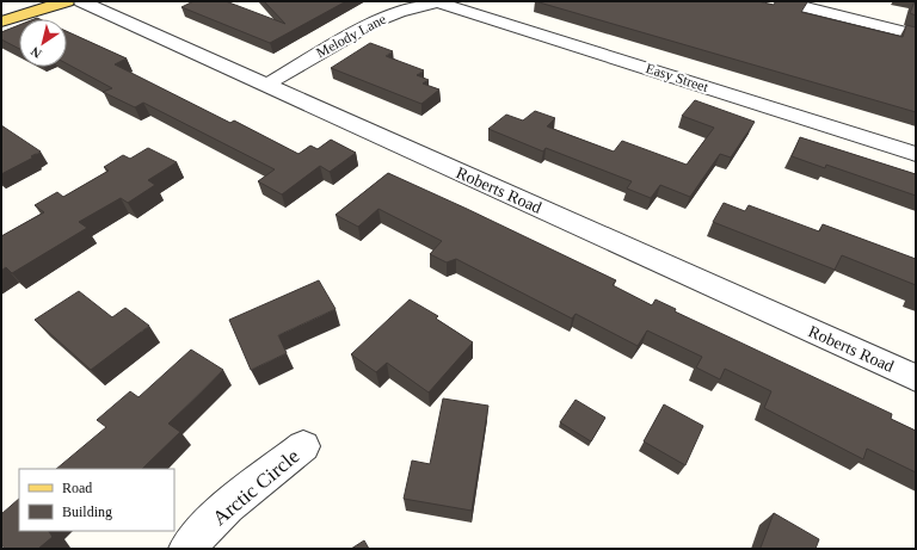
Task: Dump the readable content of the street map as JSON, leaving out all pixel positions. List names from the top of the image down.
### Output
{
  "streets": {
    "street": [
      "Melody Lane",
      "Easy Street",
      "Roberts Road",
      "Arctic Circle"
    ]
  },
  "crossings": [
    ["Melody Lane", "Easy Street"],
    ["Melody Lane", "Roberts Road"]
  ],
  "legend": ["Road", "Building"],
  "north": "bottom left"
}
